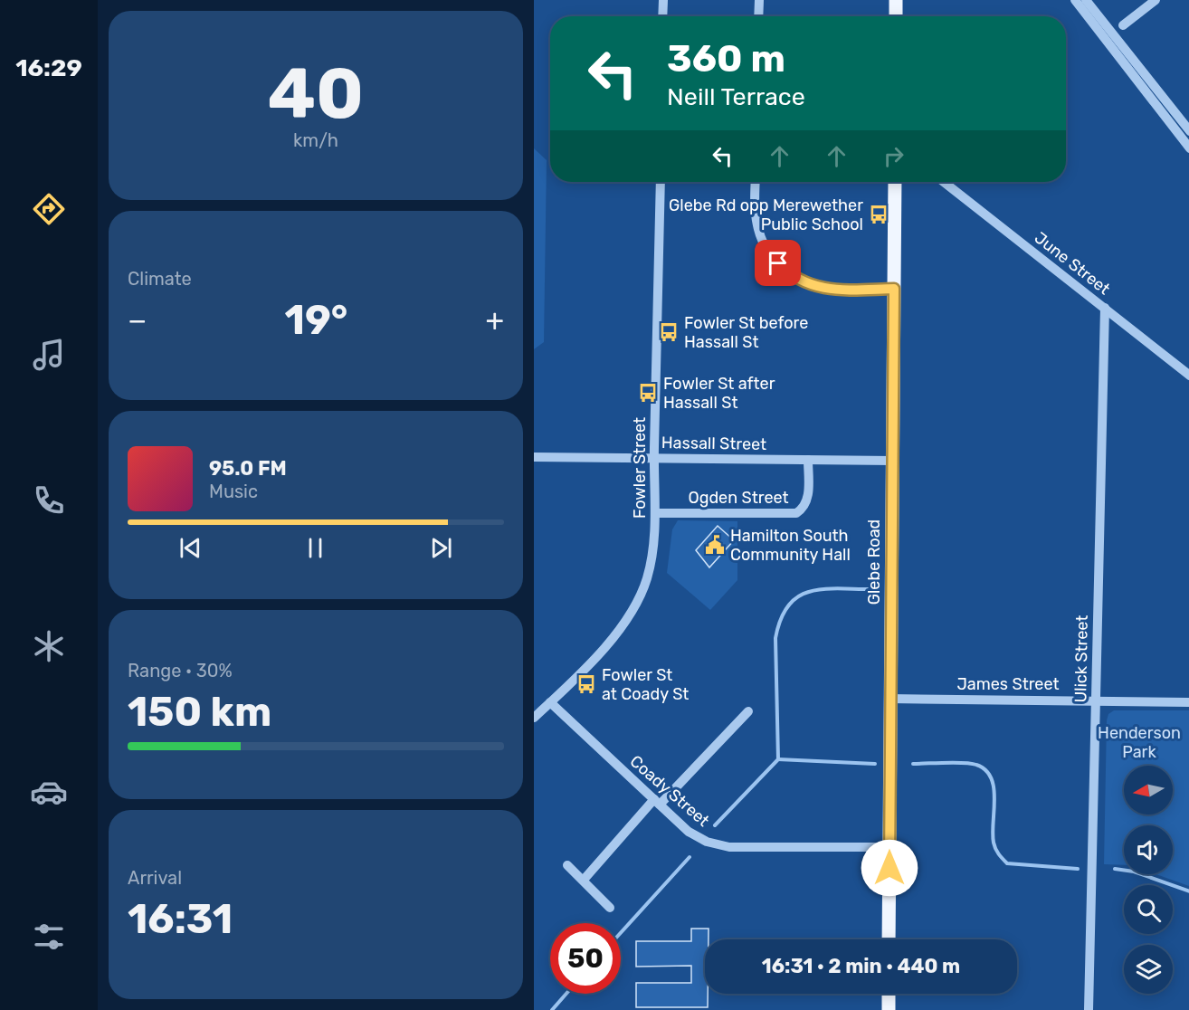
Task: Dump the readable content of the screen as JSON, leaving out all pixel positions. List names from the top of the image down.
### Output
{
  "streets": {
    "main road": ["Glebe Road"],
    "street": [
      "June Street",
      "Hassall Street",
      "Fowler Street",
      "Ogden Street",
      "Ulick Street",
      "James Street",
      "Coady Street"
    ]
  },
  "crossings": [
    ["June Street", "Ulick Street"],
    ["Hassall Street", "Fowler Street"],
    ["Hassall Street", "Ogden Street"],
    ["Hassall Street", "Glebe Road"],
    ["Fowler Street", "Ogden Street"],
    ["Fowler Street", "Coady Street"],
    ["Glebe Road", "James Street"],
    ["Glebe Road", "Coady Street"],
    ["Ulick Street", "James Street"]
  ],
  "parks": ["Henderson Park"],
  "places": {
    "bus stop": [
      "Glebe Rd opp Merewether Public School",
      "Fowler St before Hassall St",
      "Fowler St after Hassall St",
      "Fowler St at Coady St"
    ],
    "public building": ["Hamilton South Community Hall"]
  },
  "north": "left",
  "page": {
    "tabs": "16:29",
    "tile": [
      ["40", "km/h"],
      "Climate",
      ["Range · 30%", "150 km"],
      ["Arrival", "16:31"]
    ],
    "turn": ["360 m", "Neill Terrace"],
    "heat": ["−", "19°", "+"],
    "song": ["95.0 FM", "Music"],
    "limit": "50",
    "trip": "16:31 · 2 min · 440 m"
  }
}
